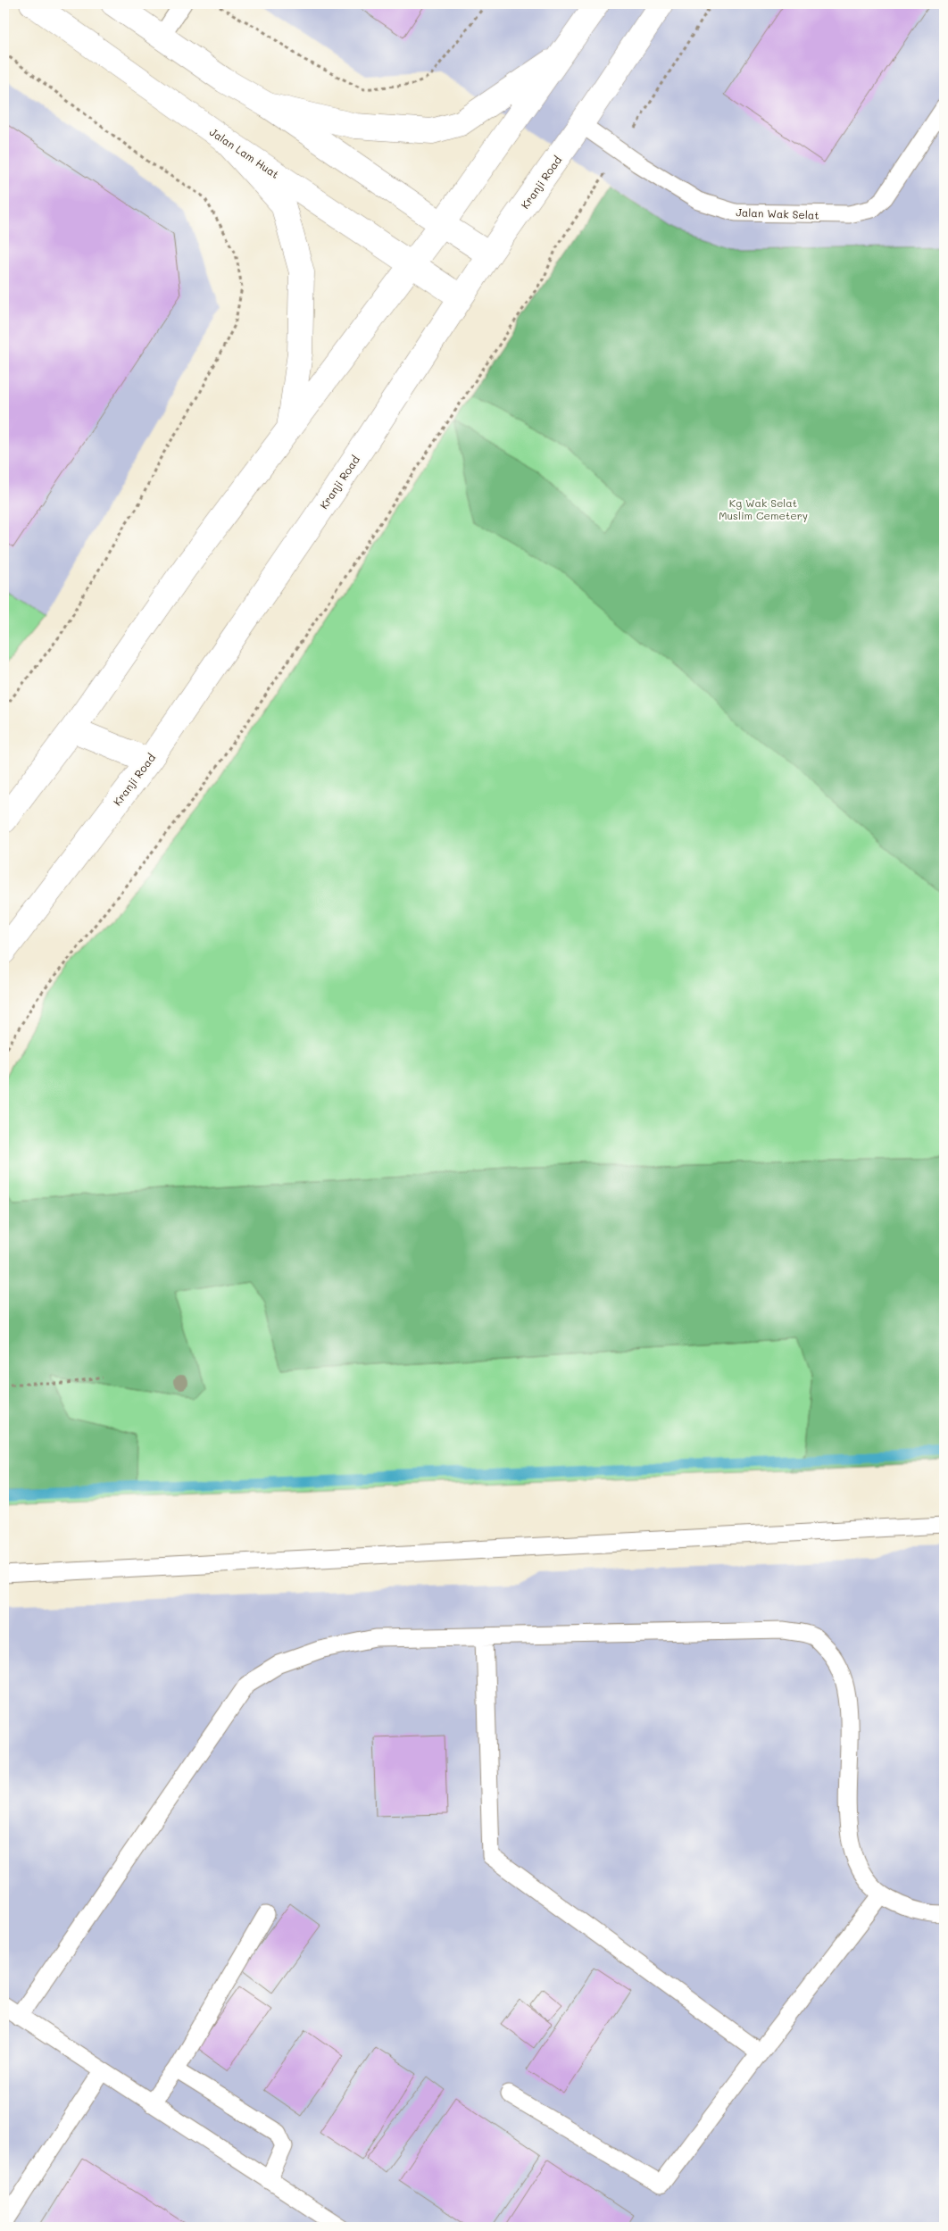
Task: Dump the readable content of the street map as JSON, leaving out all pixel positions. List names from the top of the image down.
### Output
{
  "streets": {
    "main road": ["Jalan Lam Huat", "Kranji Road"],
    "lane": ["Jalan Wak Selat"]
  },
  "crossings": [
    ["Jalan Lam Huat", "Kranji Road"],
    ["Kranji Road", "Jalan Wak Selat"]
  ],
  "parks": ["Kg Wak Selat Muslim Cemetery"]
}
